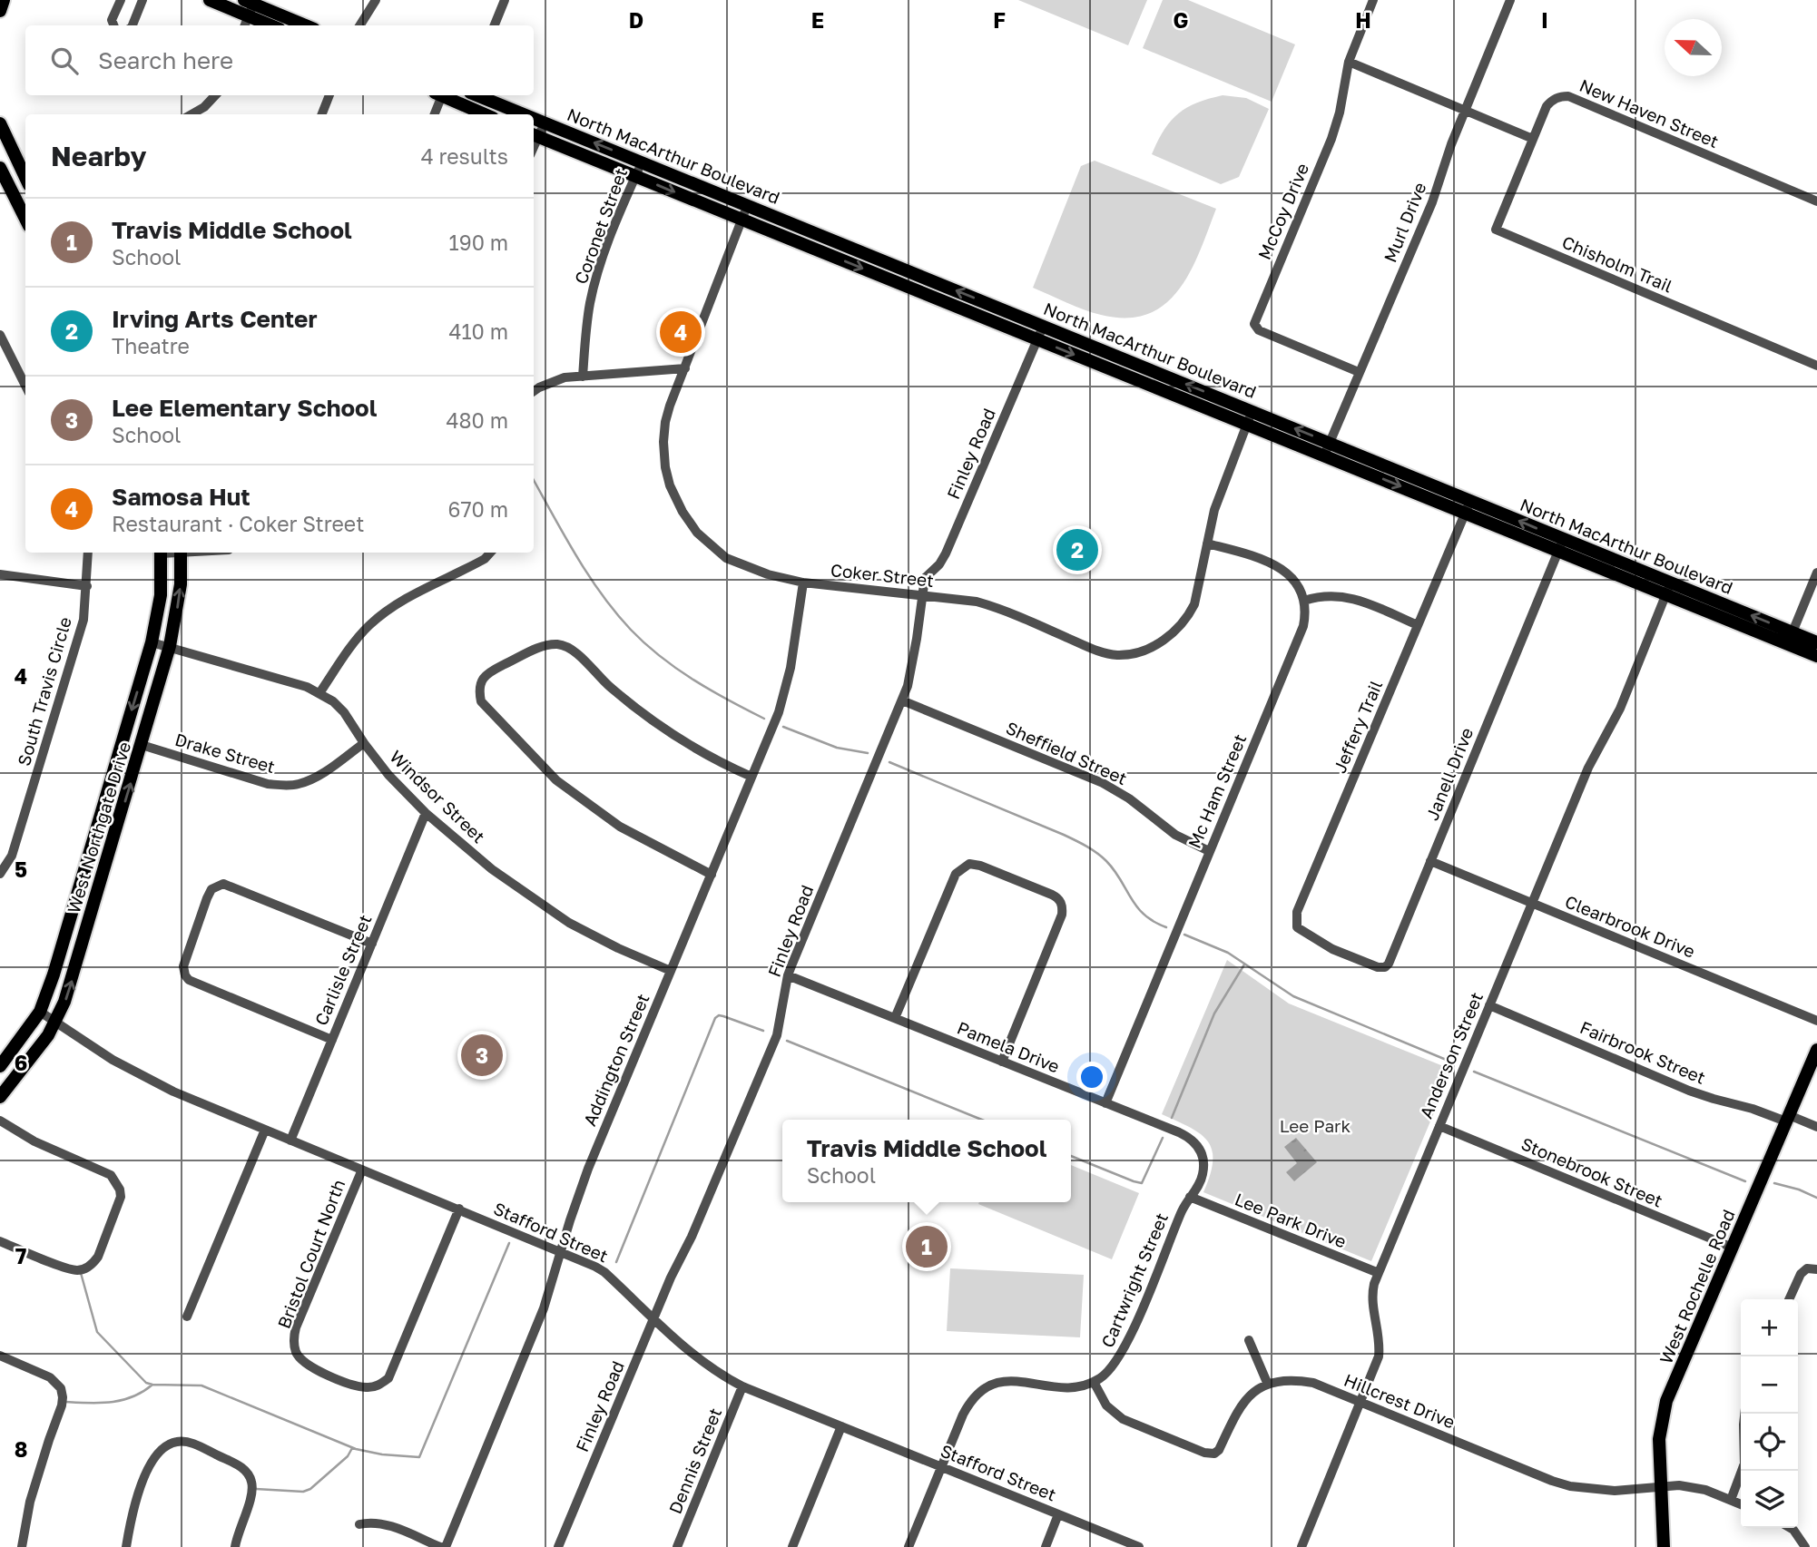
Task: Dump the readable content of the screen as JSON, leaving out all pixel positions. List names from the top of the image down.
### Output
{
  "streets": {
    "main road": ["North MacArthur Boulevard", "West Northgate Drive", "West Rochelle Road"],
    "street": [
      "New Haven Street",
      "McCoy Drive",
      "Murl Drive",
      "Coronet Street",
      "Chisholm Trail",
      "Finley Road",
      "Coker Street",
      "South Travis Circle",
      "Jeffery Trail",
      "Drake Street",
      "Sheffield Street",
      "Janell Drive",
      "Mc Ham Street",
      "Windsor Street",
      "Clearbrook Drive",
      "Carlisle Street",
      "Pamela Drive",
      "Fairbrook Street",
      "Anderson Street",
      "Addington Street",
      "Stonebrook Street",
      "Lee Park Drive",
      "Stafford Street",
      "Bristol Court North",
      "Cartwright Street",
      "Hillcrest Drive",
      "Dennis Street"
    ]
  },
  "crossings": [
    ["New Haven Street", "Chisholm Trail"],
    ["North MacArthur Boulevard", "Murl Drive"],
    ["North MacArthur Boulevard", "Coronet Street"],
    ["North MacArthur Boulevard", "Finley Road"],
    ["North MacArthur Boulevard", "Coker Street"],
    ["North MacArthur Boulevard", "Jeffery Trail"],
    ["North MacArthur Boulevard", "Janell Drive"],
    ["North MacArthur Boulevard", "Anderson Street"],
    ["McCoy Drive", "Murl Drive"],
    ["Finley Road", "Coker Street"],
    ["Finley Road", "Sheffield Street"],
    ["Finley Road", "Pamela Drive"],
    ["Finley Road", "Stafford Street"],
    ["Coker Street", "Addington Street"],
    ["Jeffery Trail", "Janell Drive"],
    ["Drake Street", "Windsor Street"],
    ["Drake Street", "West Northgate Drive"],
    ["Sheffield Street", "Mc Ham Street"],
    ["Janell Drive", "Clearbrook Drive"],
    ["Mc Ham Street", "Pamela Drive"],
    ["Windsor Street", "West Northgate Drive"],
    ["Windsor Street", "Carlisle Street"],
    ["Windsor Street", "Addington Street"],
    ["West Northgate Drive", "Stafford Street"],
    ["Clearbrook Drive", "Anderson Street"],
    ["Carlisle Street", "Stafford Street"],
    ["Pamela Drive", "Lee Park Drive"],
    ["Pamela Drive", "Cartwright Street"],
    ["Fairbrook Street", "Anderson Street"],
    ["Fairbrook Street", "West Rochelle Road"],
    ["Anderson Street", "Stonebrook Street"],
    ["Anderson Street", "Lee Park Drive"],
    ["Anderson Street", "Hillcrest Drive"],
    ["Addington Street", "Stafford Street"],
    ["Stonebrook Street", "West Rochelle Road"],
    ["Lee Park Drive", "Cartwright Street"],
    ["Stafford Street", "Bristol Court North"],
    ["Stafford Street", "Dennis Street"],
    ["West Rochelle Road", "Hillcrest Drive"]
  ],
  "parks": ["Lee Park"],
  "north": "left",
  "page": {
    "search": "Search here",
    "heading": ["Nearby", "4 results"],
    "list": [
      {
        "mark": "1",
        "name": "Travis Middle School",
        "note": "School",
        "value": "190 m"
      },
      {
        "mark": "2",
        "name": "Irving Arts Center",
        "note": "Theatre",
        "value": "410 m"
      },
      {
        "mark": "3",
        "name": "Lee Elementary School",
        "note": "School",
        "value": "480 m"
      },
      {
        "mark": "4",
        "name": "Samosa Hut",
        "note": "Restaurant · Coker Street",
        "value": "670 m"
      }
    ],
    "pins": [
      "4",
      "2",
      "3",
      "1"
    ],
    "popup": ["Travis Middle School", "School"],
    "map_buttons": ["+", "−"]
  },
  "grid": {
    "columns": [
      "D",
      "E",
      "F",
      "G",
      "H",
      "I"
    ],
    "rows": [
      "4",
      "5",
      "6",
      "7",
      "8"
    ]
  }
}
